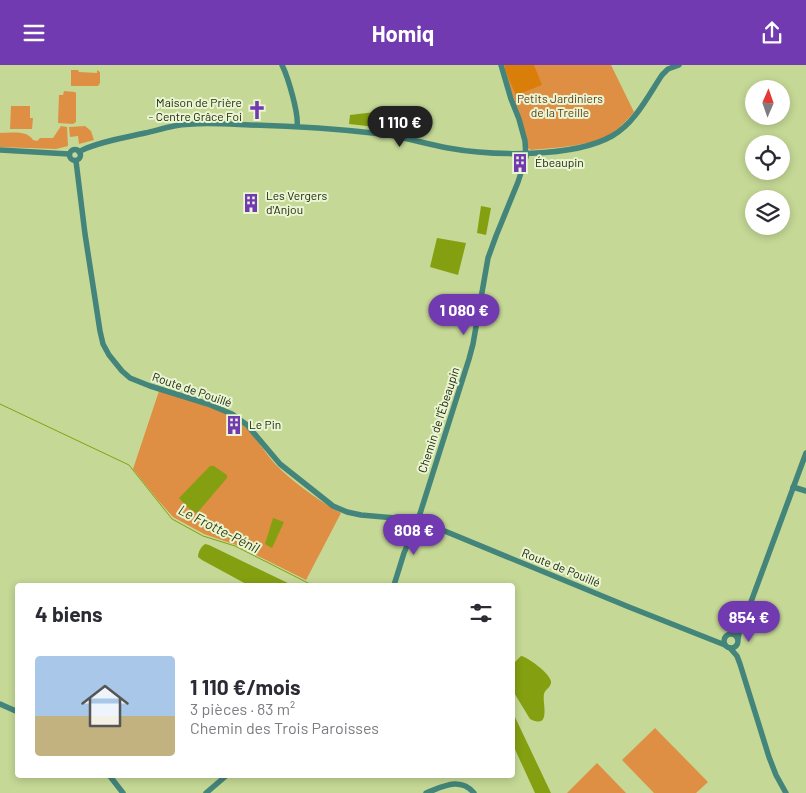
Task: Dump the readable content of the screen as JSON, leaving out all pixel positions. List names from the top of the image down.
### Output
{
  "streets": {
    "street": ["Route de Pouillé", "Chemin de l'Ébeaupin"]
  },
  "crossings": [
    ["Route de Pouillé", "Chemin de l'Ébeaupin"]
  ],
  "water": ["Le Frotte-Pénil"],
  "parks": ["Petits Jardiniers de la Treille"],
  "places": {
    "church": ["Maison de Prière - Centre Grâce Foi"],
    "building": ["Ébeaupin", "Les Vergers d'Anjou", "Le Pin"]
  },
  "north": "top",
  "page": {
    "header": "Homiq",
    "price": [
      "1 110 €",
      "1 080 €",
      "808 €",
      "854 €"
    ],
    "heading": "4 biens",
    "list": [
      {
        "name": "1 110 €/mois",
        "note": "3 pièces · 83 m² · Chemin des Trois Paroisses"
      }
    ]
  }
}
